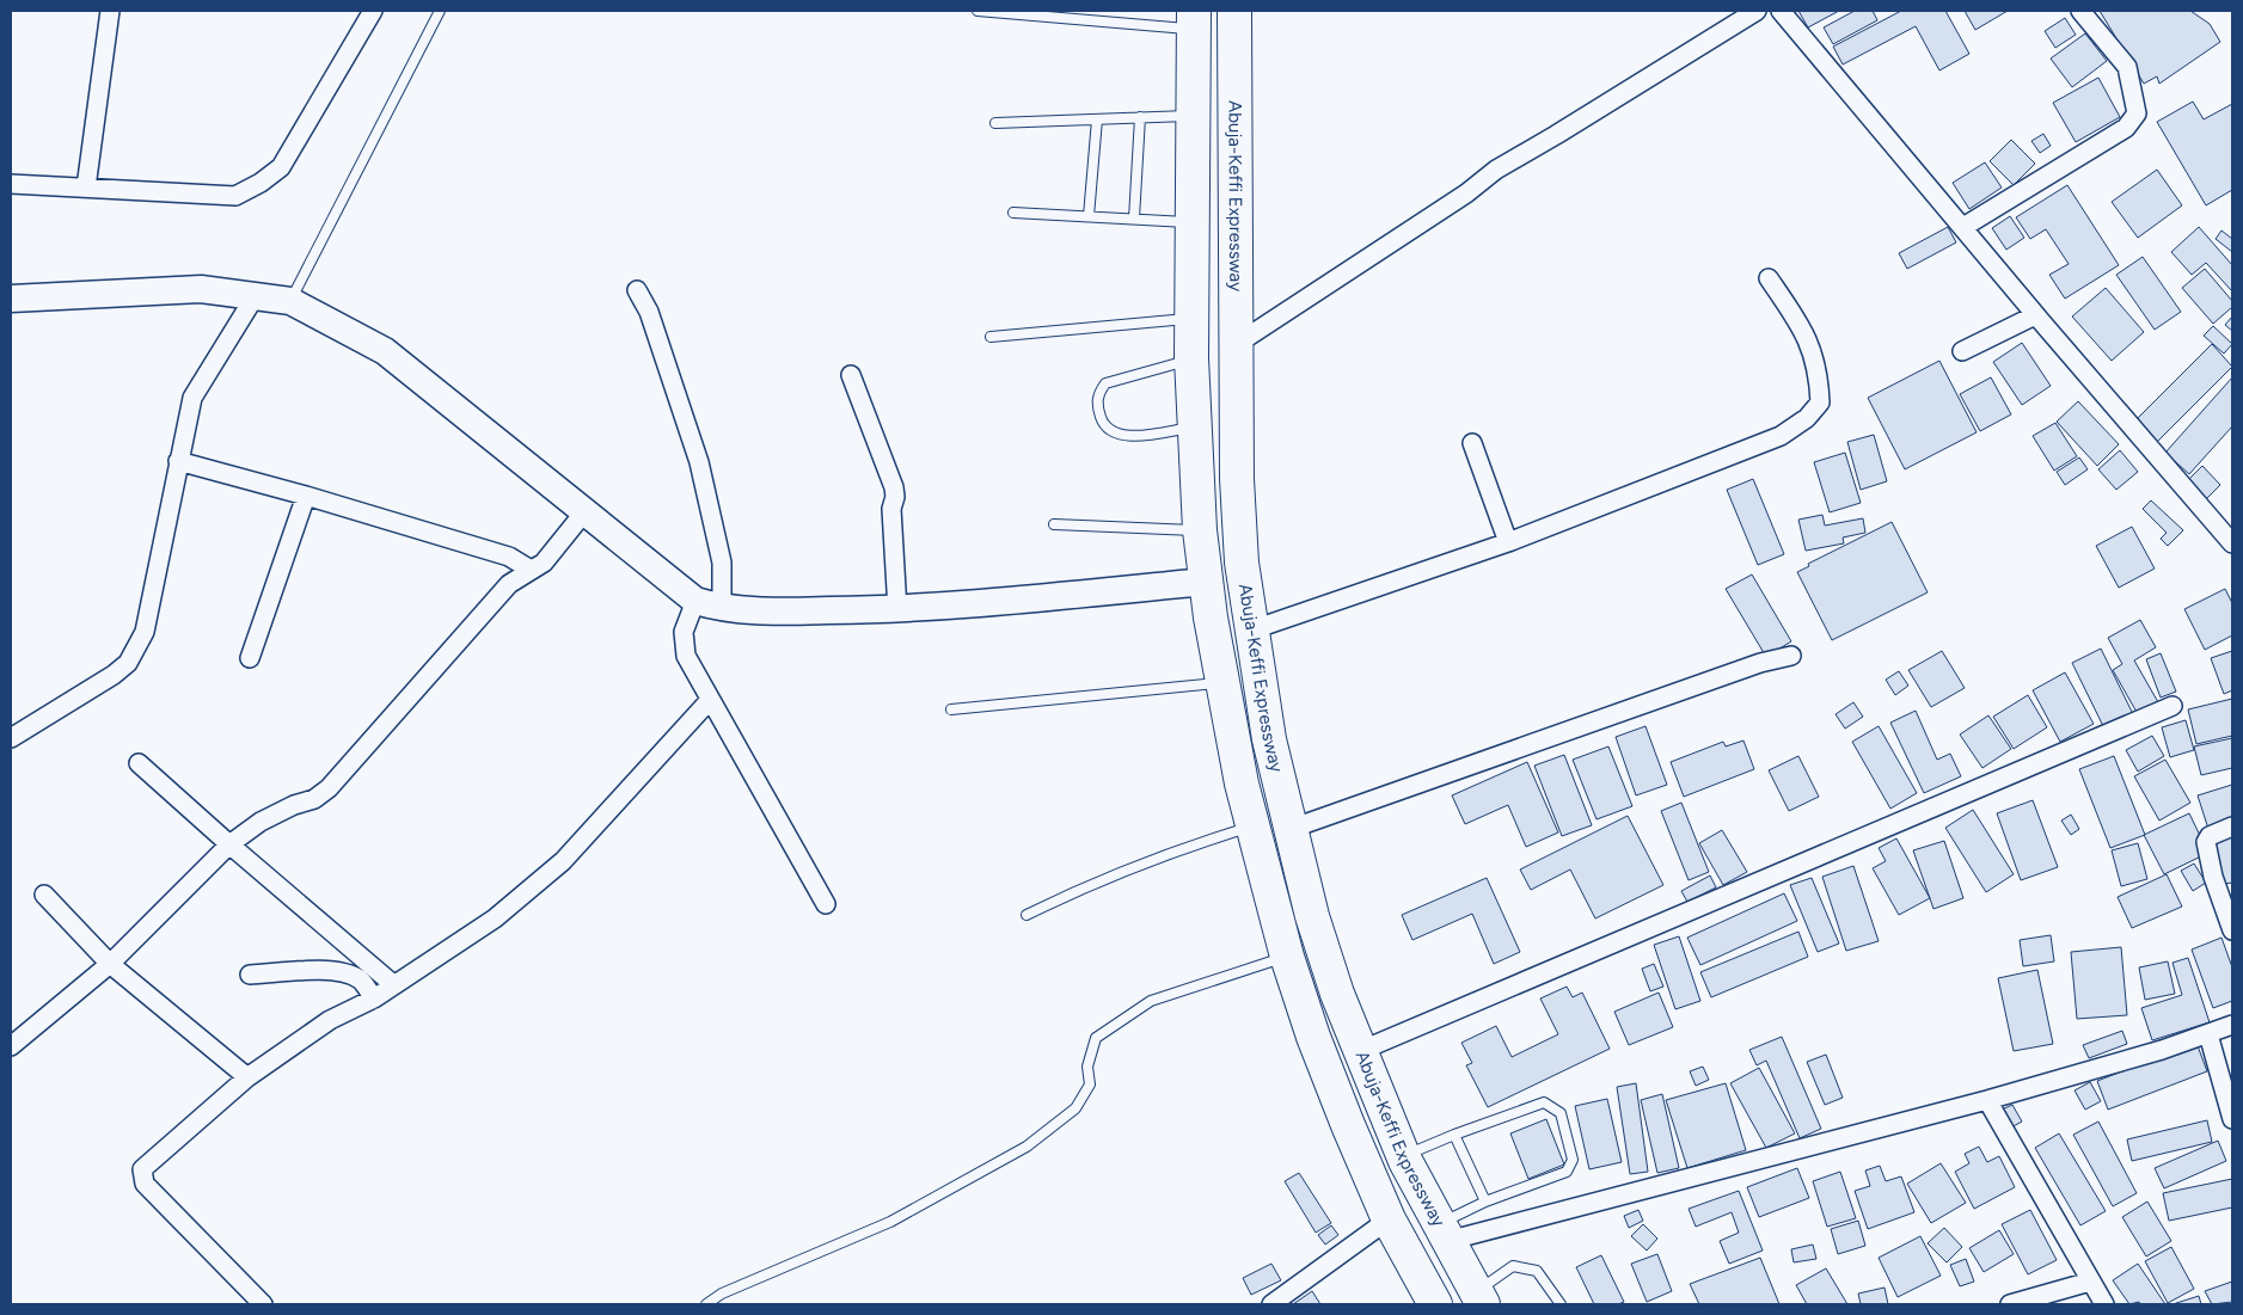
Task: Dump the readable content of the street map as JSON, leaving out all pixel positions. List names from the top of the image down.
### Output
{
  "streets": {
    "highway": ["Abuja-Keffi Expressway"]
  }
}
